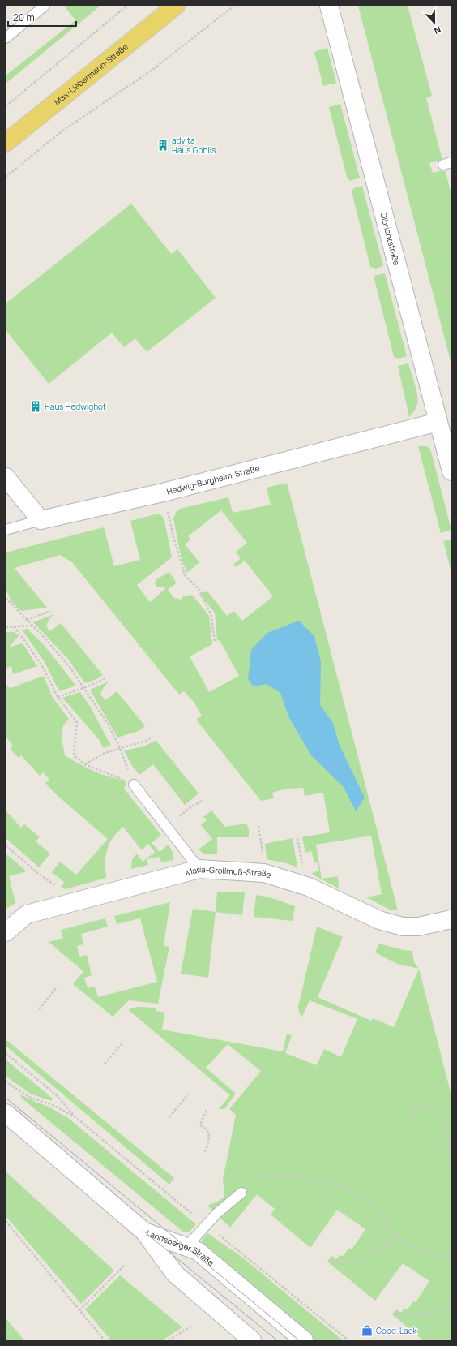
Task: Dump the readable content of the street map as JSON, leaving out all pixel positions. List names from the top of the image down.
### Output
{
  "streets": {
    "main road": ["Max-Liebermann-Straße"],
    "street": [
      "Olbrichtstraße",
      "Hedwig-Burgheim-Straße",
      "Maria-Grollmuß-Straße",
      "Landsberger Straße"
    ]
  },
  "crossings": [
    ["Olbrichtstraße", "Hedwig-Burgheim-Straße"]
  ],
  "places": {
    "building": ["advita Haus Gohlis", "Haus Hedwighof"],
    "shop": ["Good-Lack"]
  },
  "scale_bar": "20 m",
  "north": "bottom"
}
